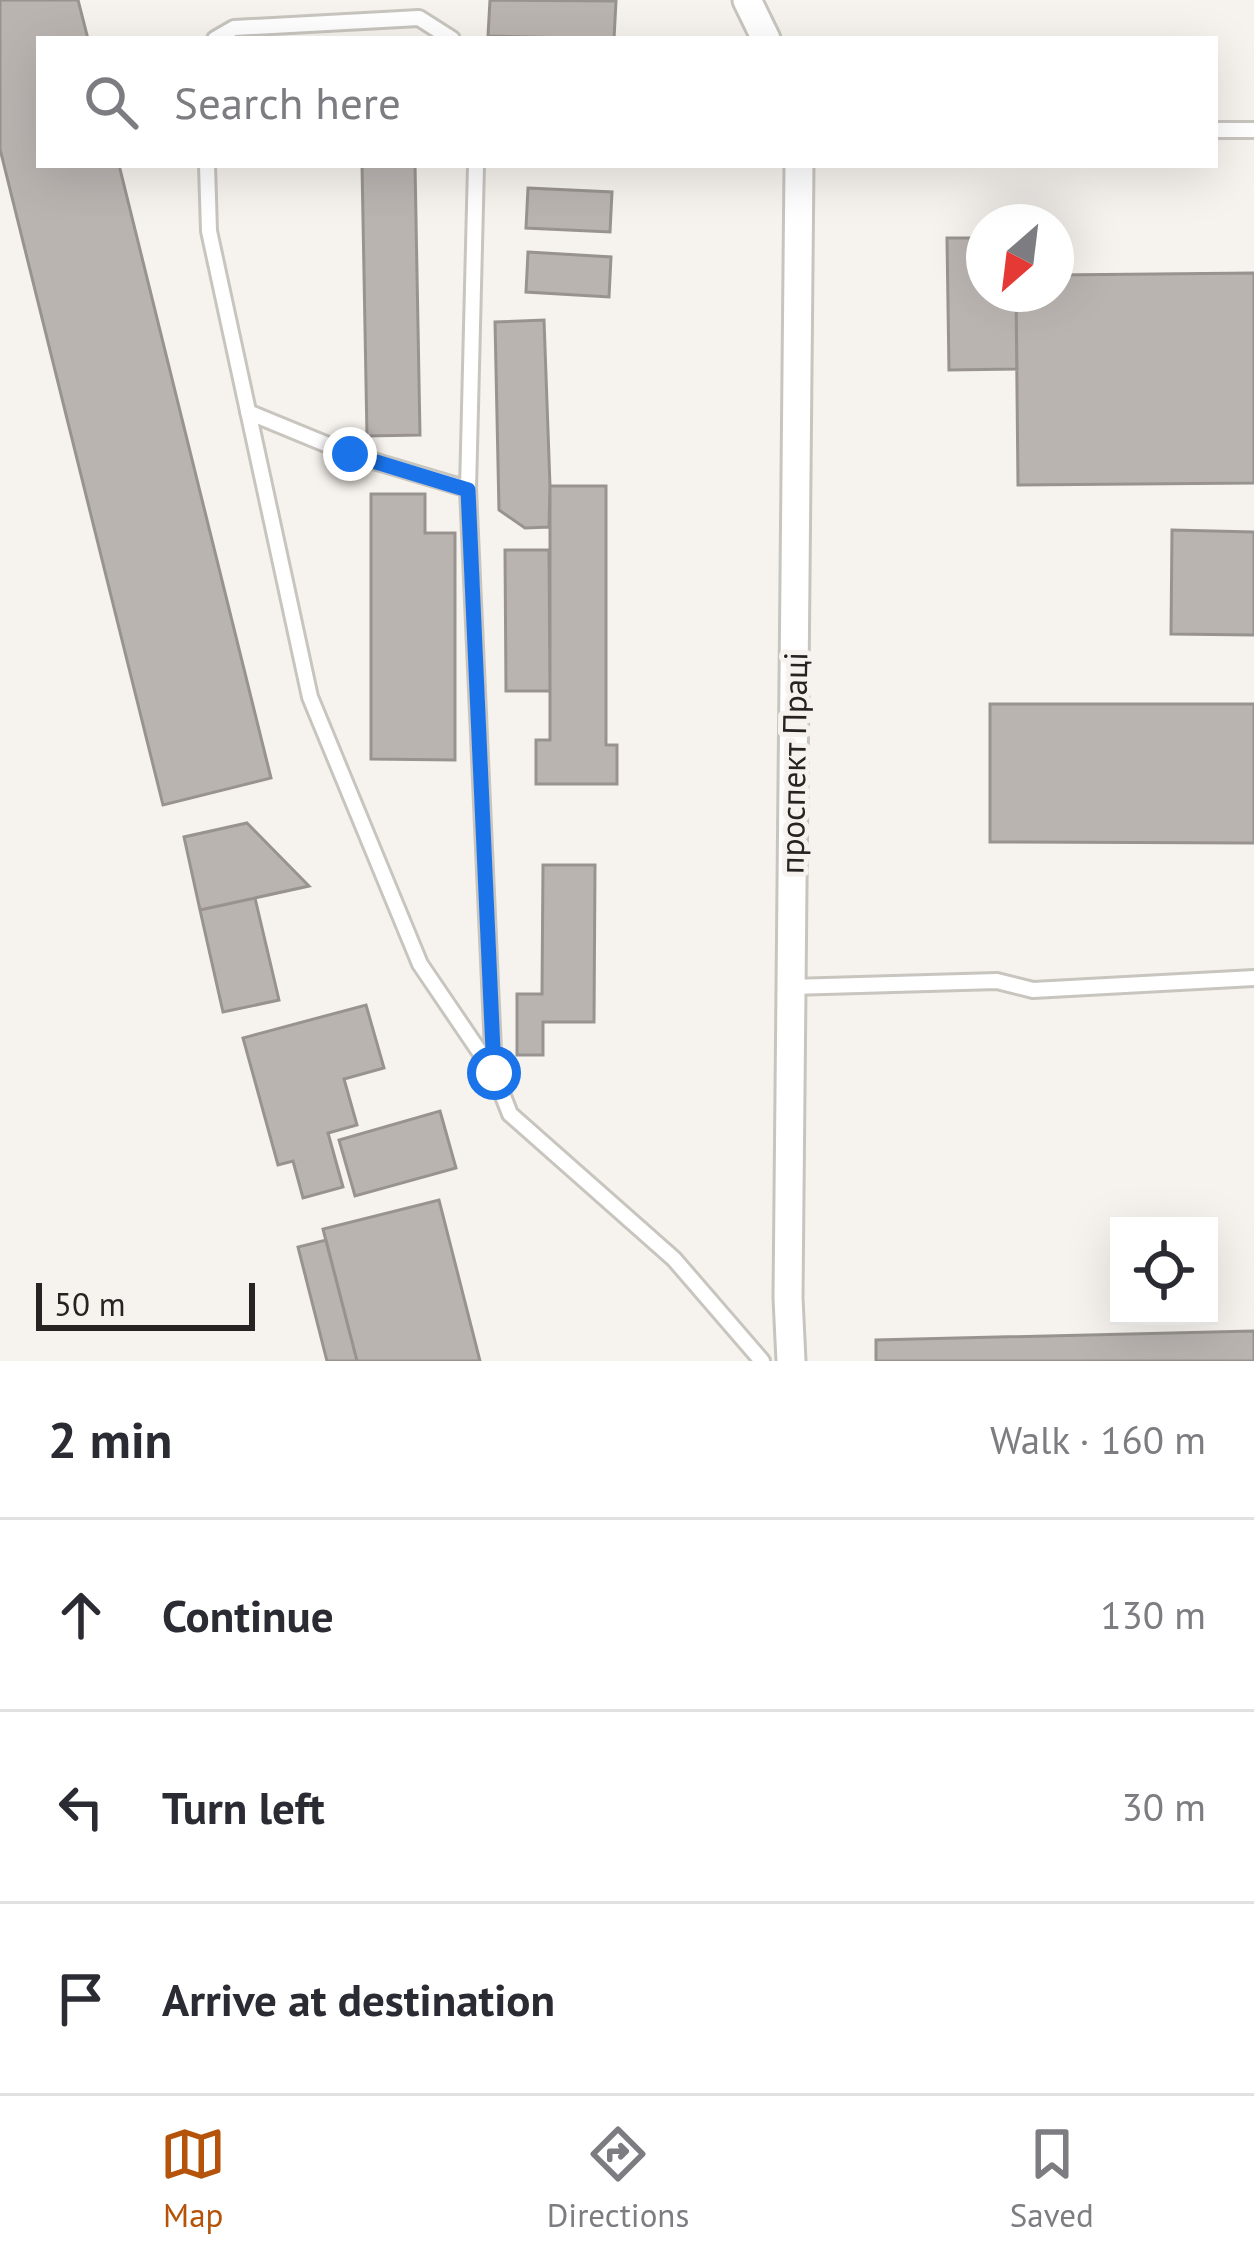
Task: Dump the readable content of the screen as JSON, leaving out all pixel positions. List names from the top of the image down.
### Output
{
  "streets": {
    "street": ["проспект Праці"]
  },
  "scale_bar": "50 m",
  "north": "bottom left",
  "page": {
    "search": "Search here",
    "scale": "50 m",
    "heading": ["2 min", "Walk · 160 m"],
    "list": [
      ["Continue", "130 m"],
      ["Turn left", "30 m"],
      "Arrive at destination"
    ],
    "nav": ["Map", "Directions", "Saved"]
  }
}
